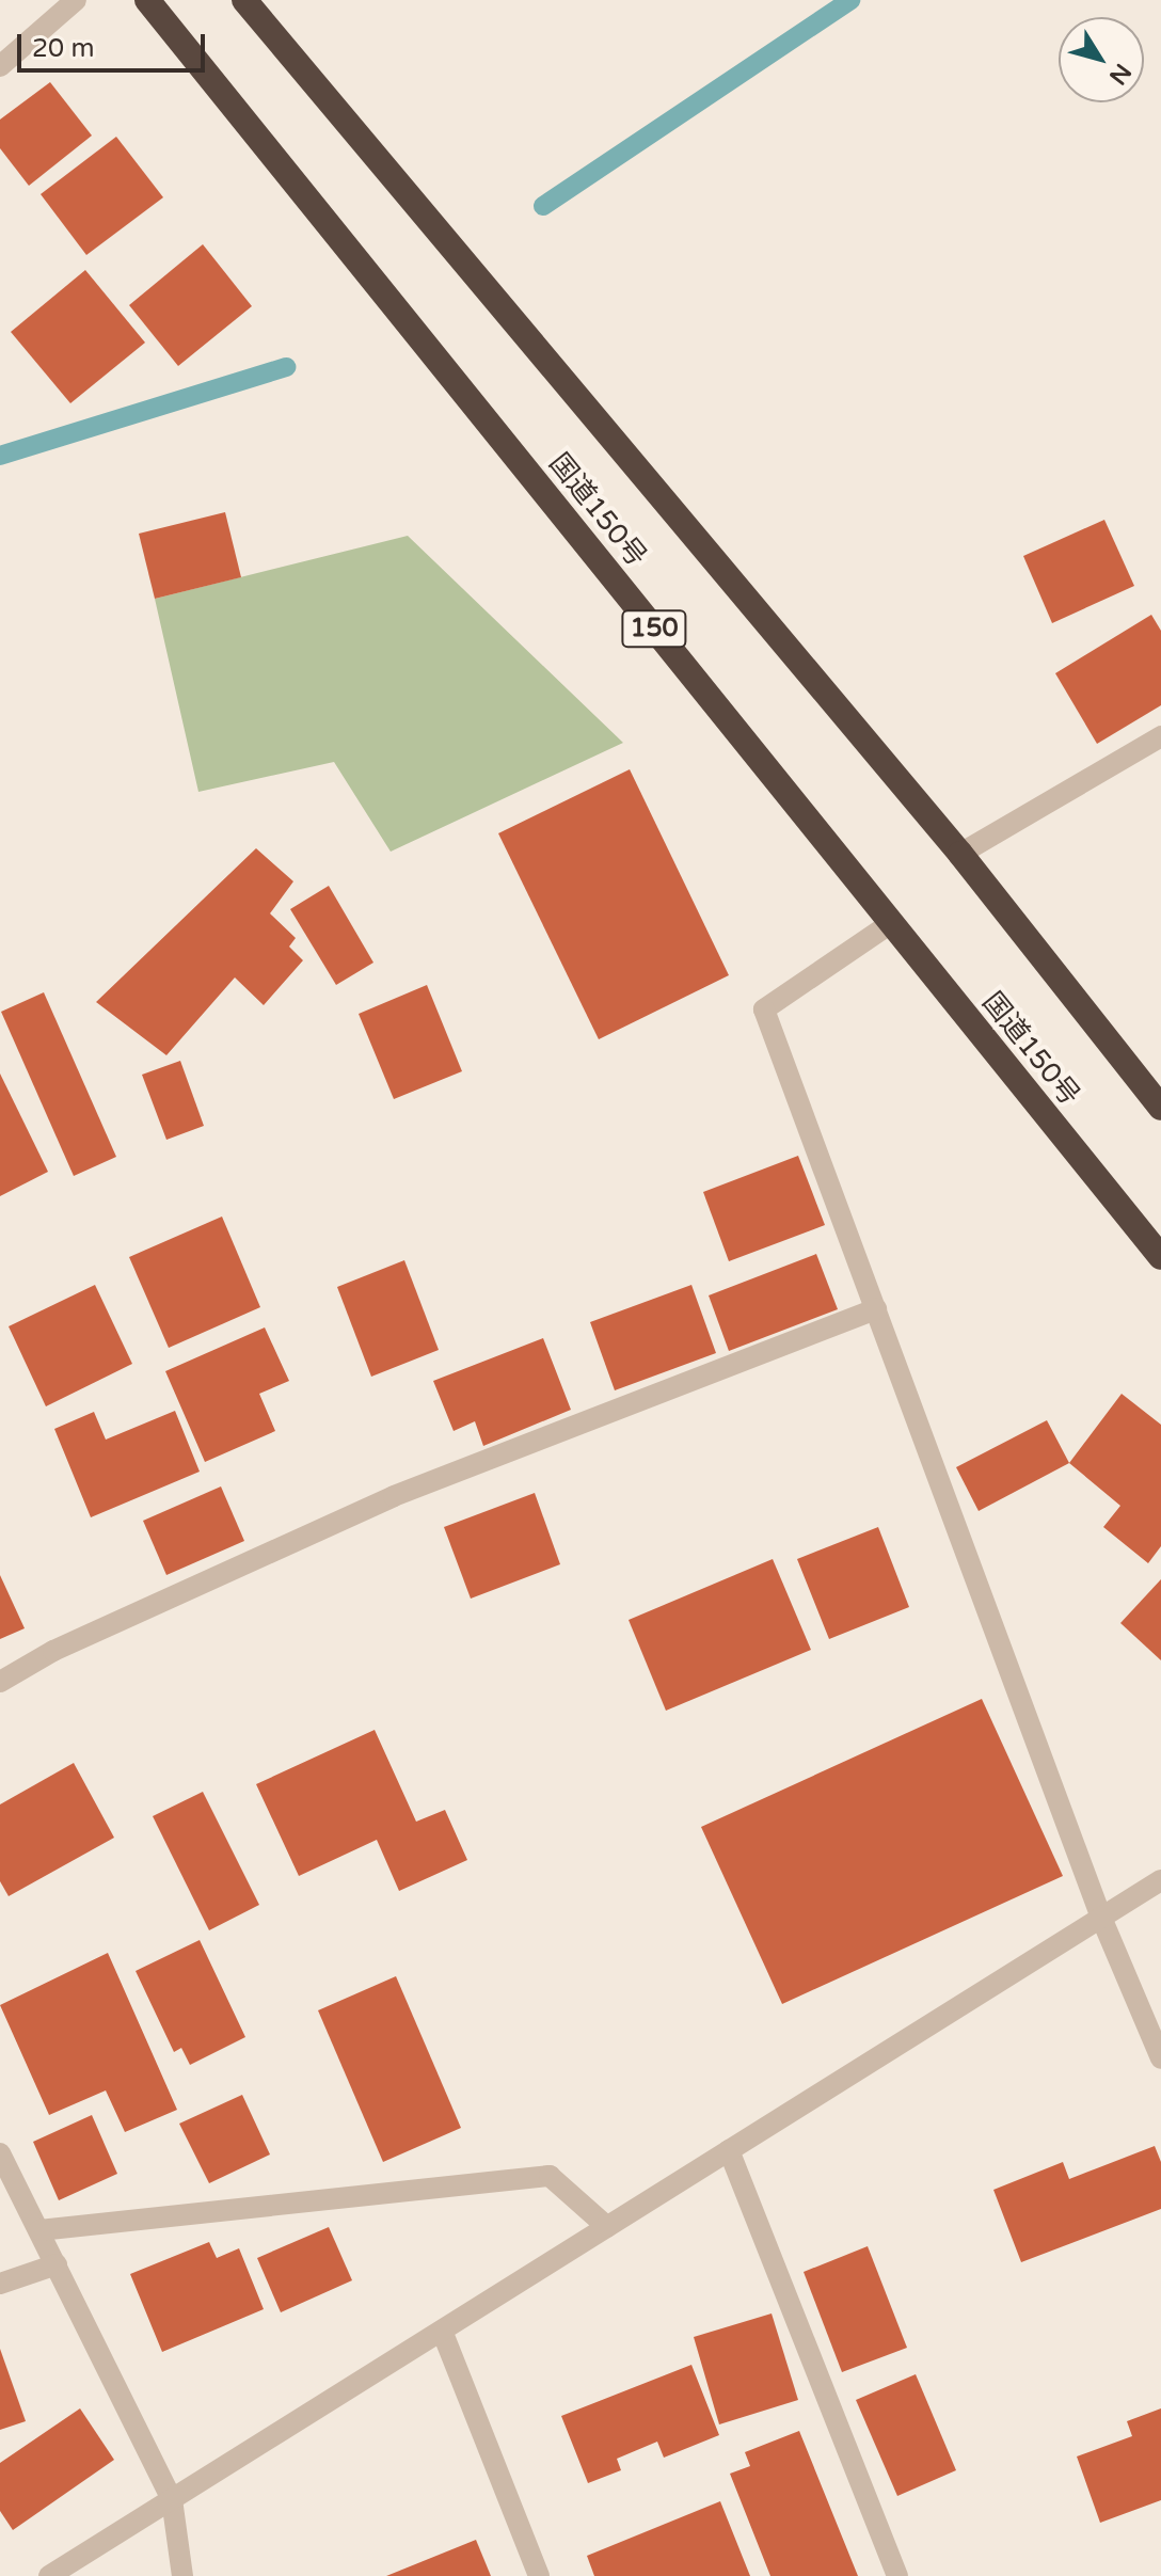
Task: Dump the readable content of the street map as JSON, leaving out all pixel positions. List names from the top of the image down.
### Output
{
  "streets": {
    "highway": ["国道150号", "150"]
  },
  "scale_bar": "20 m",
  "north": "bottom right"
}
